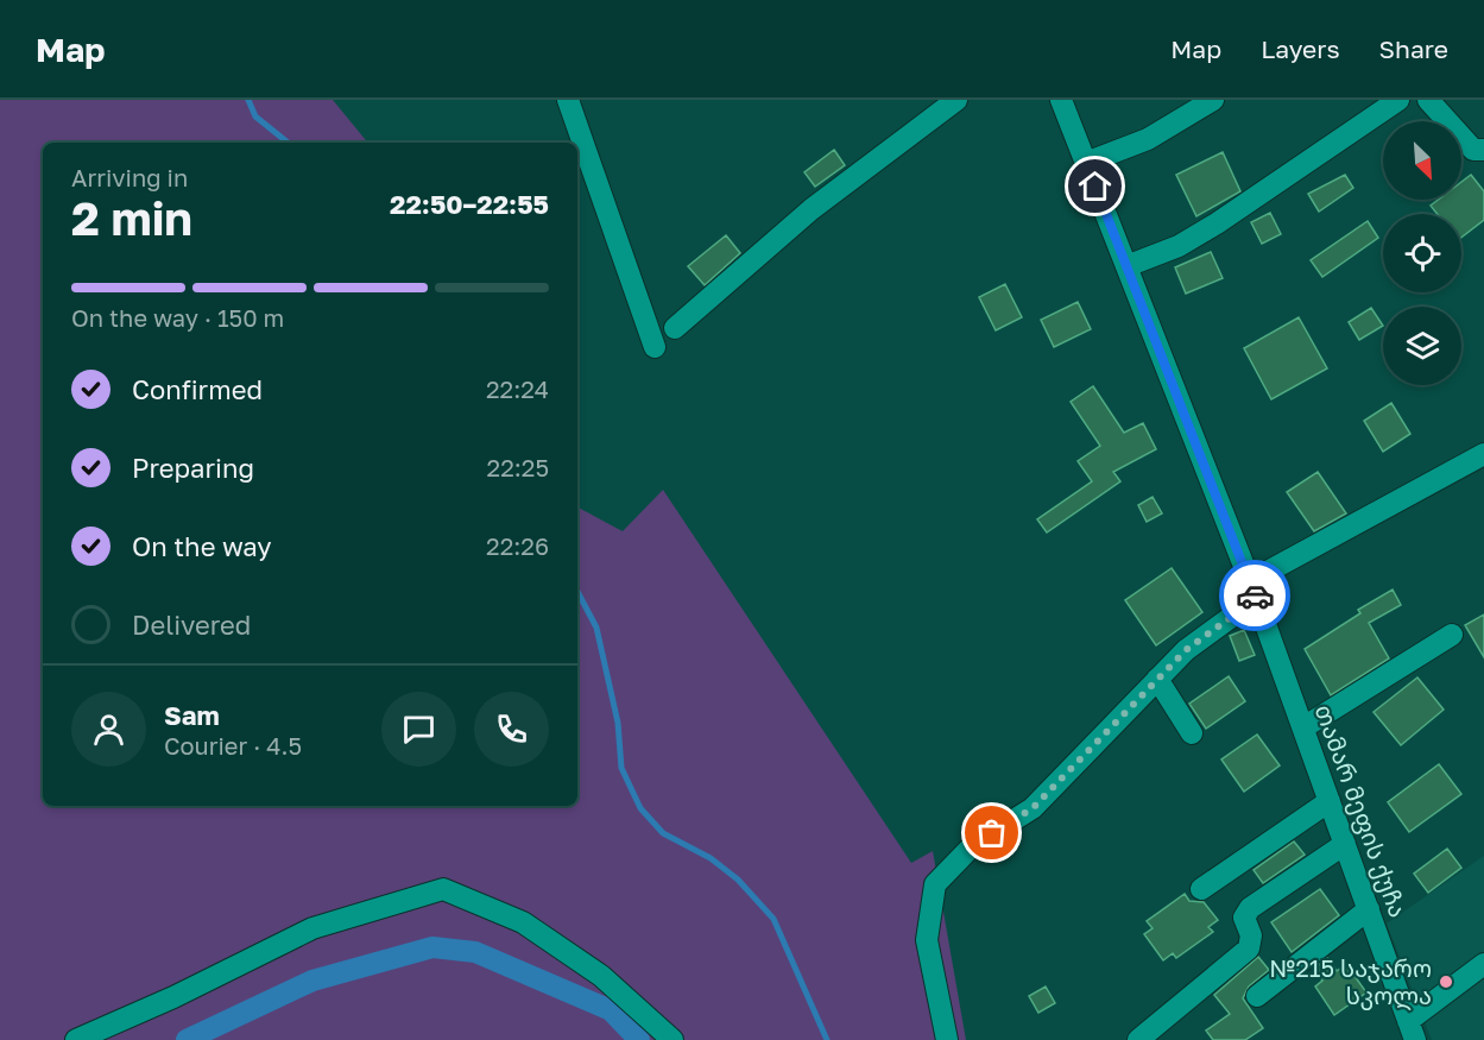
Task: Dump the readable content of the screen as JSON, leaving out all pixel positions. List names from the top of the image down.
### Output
{
  "streets": {
    "street": ["თამარ მეფის ქუჩა"]
  },
  "places": ["№215 საჯარო სკოლა"],
  "north": "bottom right",
  "page": {
    "header": "Map",
    "nav": ["Map", "Layers", "Share"],
    "heading": ["2 min", "Arriving in", "22:50–22:55"],
    "panel": ["Sam", "Courier · 4.5"],
    "bar": "On the way · 150 m",
    "list": [
      ["Confirmed", "22:24"],
      ["Preparing", "22:25"],
      ["On the way", "22:26"],
      "Delivered"
    ]
  }
}
